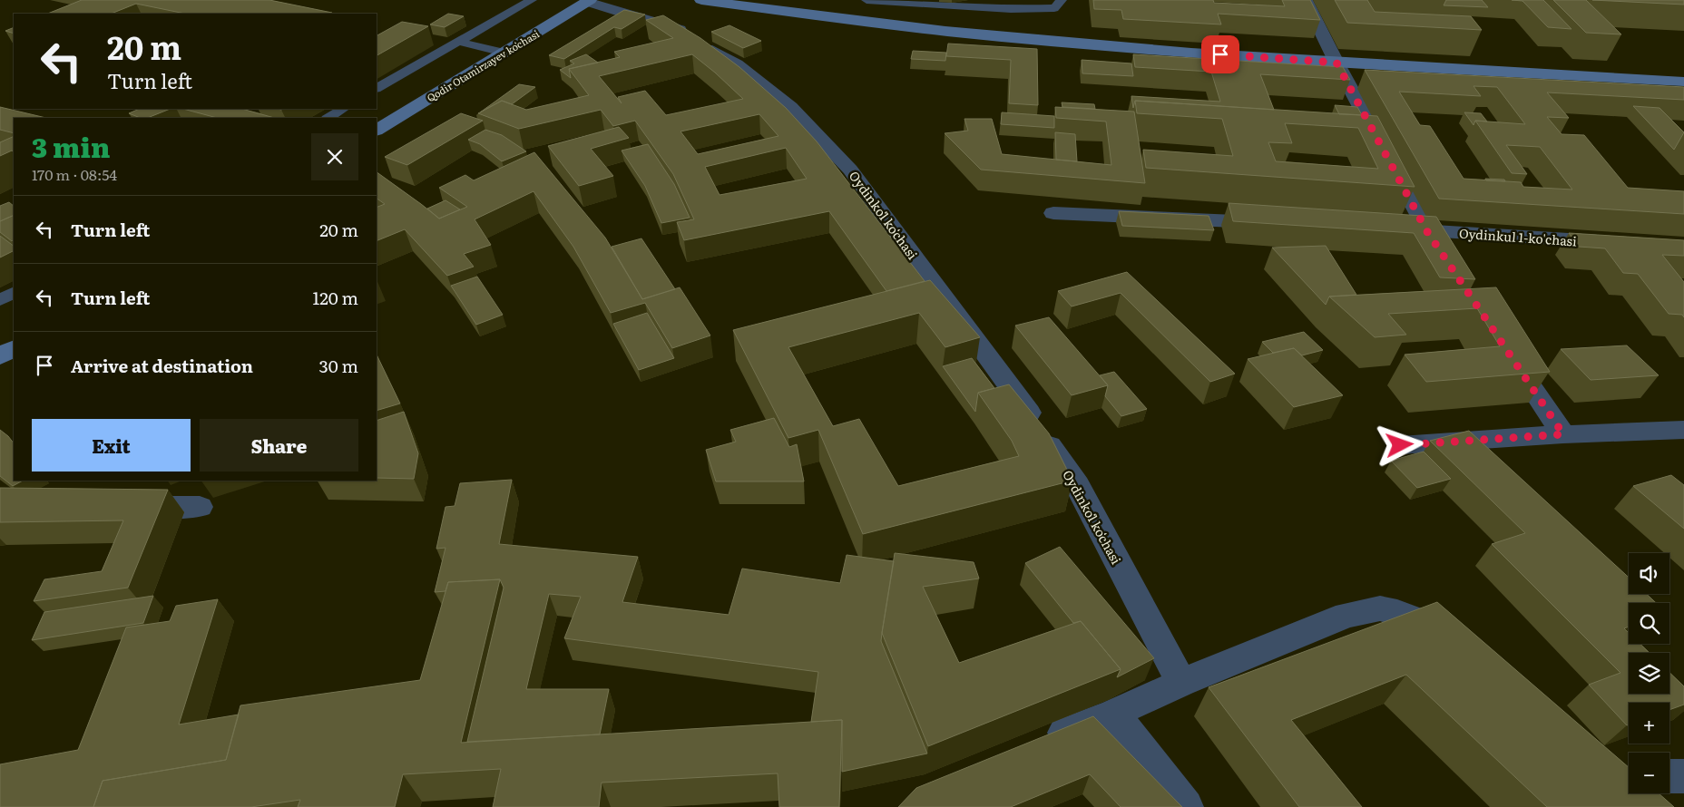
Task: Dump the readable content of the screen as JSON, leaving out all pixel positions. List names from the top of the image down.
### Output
{
  "streets": {
    "main road": ["Qodir Otamirzayev koʻchasi"],
    "street": ["Oydinkoʻl koʻchasi", "Oydinkul 1-ko'chasi"]
  },
  "crossings": [
    ["Qodir Otamirzayev koʻchasi", "Oydinkoʻl koʻchasi"]
  ],
  "page": {
    "turn": ["20 m", "Turn left"],
    "heading": ["3 min", "170 m · 08:54"],
    "list": [
      {
        "name": "Turn left",
        "value": "20 m"
      },
      {
        "name": "Turn left",
        "value": "120 m"
      },
      {
        "name": "Arrive at destination",
        "value": "30 m"
      }
    ],
    "buttons": ["Exit", "Share"],
    "map_buttons": ["+", "−"]
  }
}
